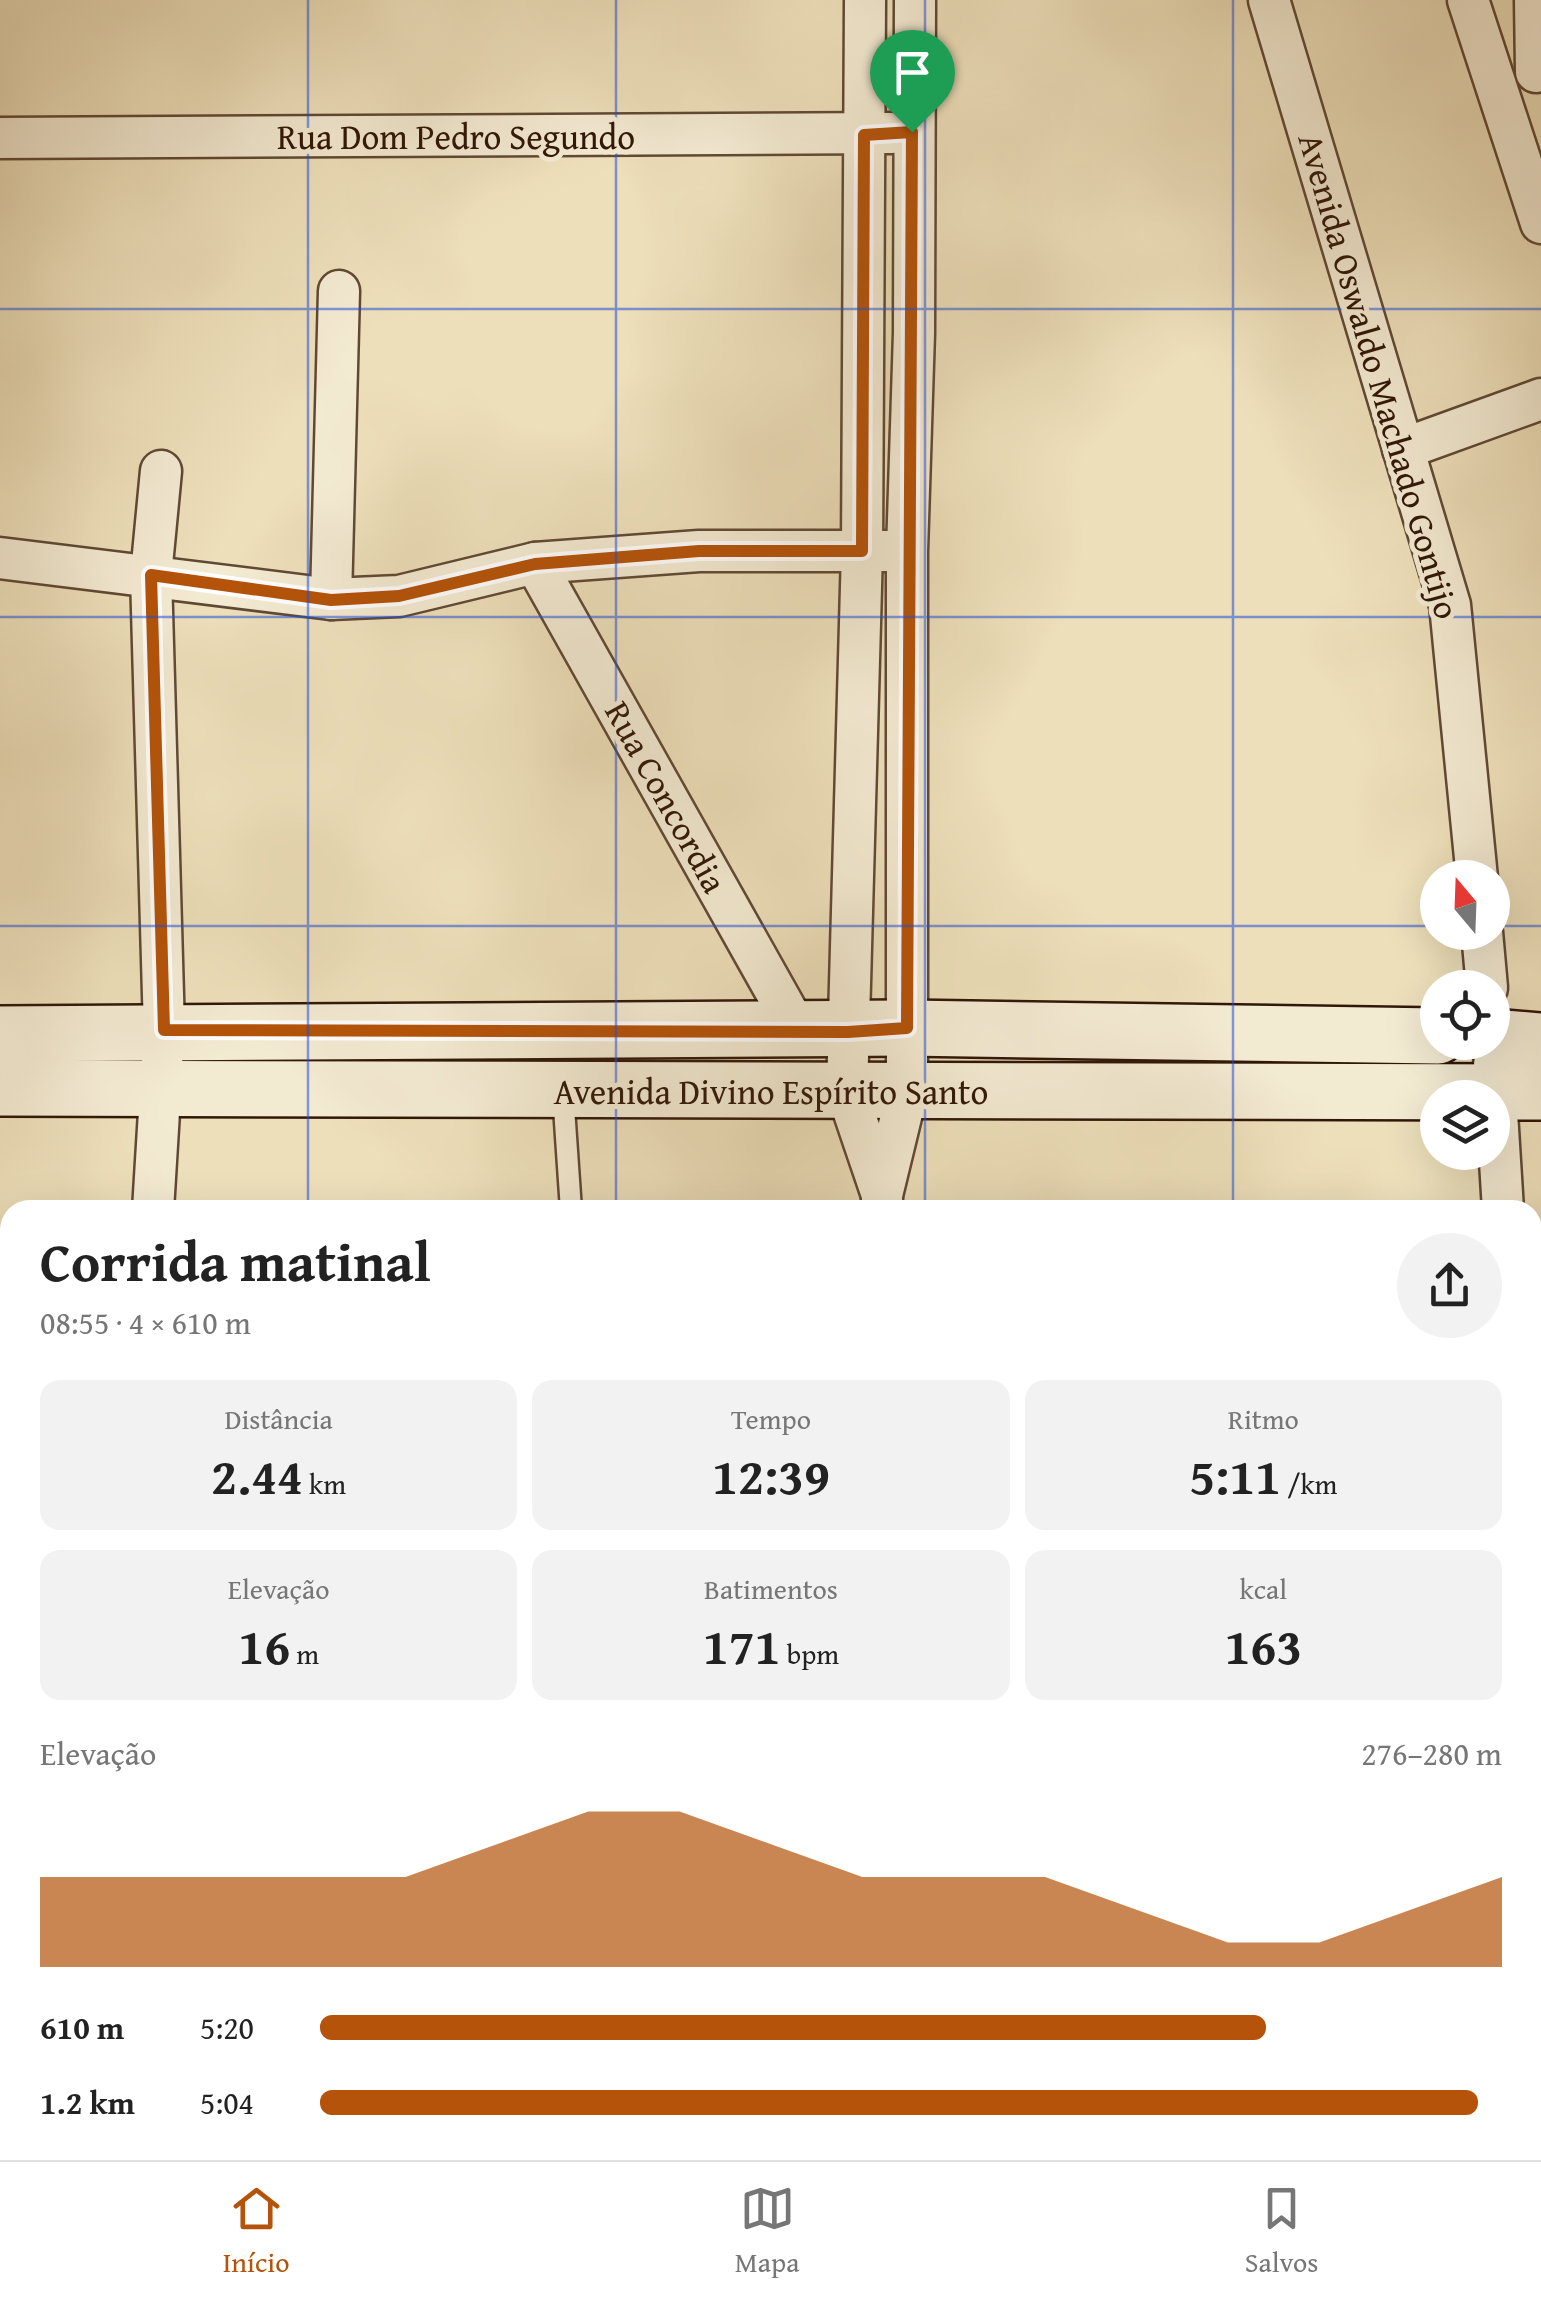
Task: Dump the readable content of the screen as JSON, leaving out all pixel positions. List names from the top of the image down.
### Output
{
  "streets": {
    "street": [
      "Rua Dom Pedro Segundo",
      "Avenida Oswaldo Machado Gontijo",
      "Rua Concordia",
      "Avenida Divino Espírito Santo"
    ]
  },
  "crossings": [
    ["Rua Concordia", "Avenida Divino Espírito Santo"]
  ],
  "north": "top",
  "page": {
    "heading": ["Corrida matinal", "08:55 · 4 × 610 m"],
    "stats": [
      ["Distância", "2.44 km"],
      ["Tempo", "12:39"],
      ["Ritmo", "5:11 /km"],
      ["Elevação", "16 m"],
      ["Batimentos", "171 bpm"],
      ["kcal", "163"]
    ],
    "chart": ["Elevação", "276–280 m"],
    "list": [
      {
        "name": "610 m",
        "note": "5:20"
      },
      {
        "name": "1.2 km",
        "note": "5:04"
      }
    ],
    "tabs": ["Início", "Mapa", "Salvos"]
  }
}
